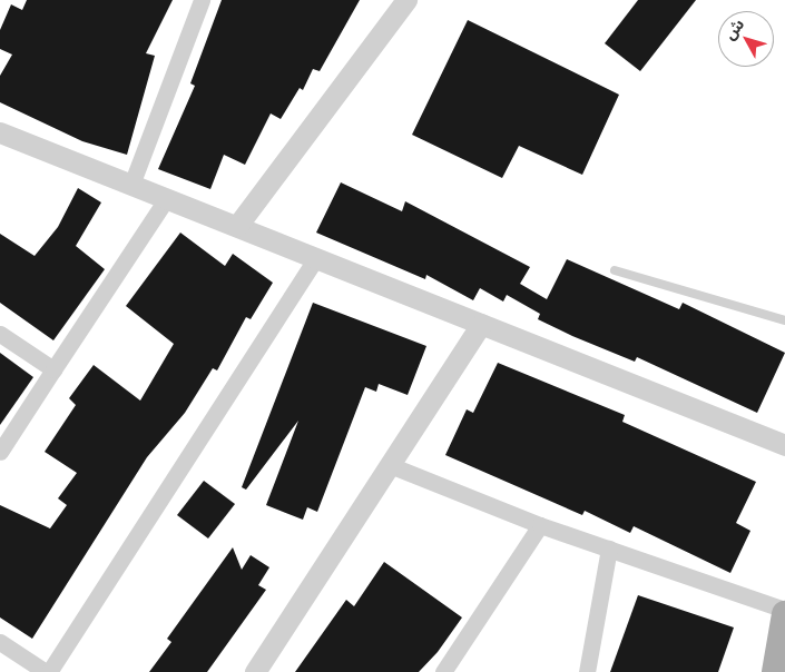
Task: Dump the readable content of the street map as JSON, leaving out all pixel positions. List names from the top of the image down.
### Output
{
  "north": "top left"
}
